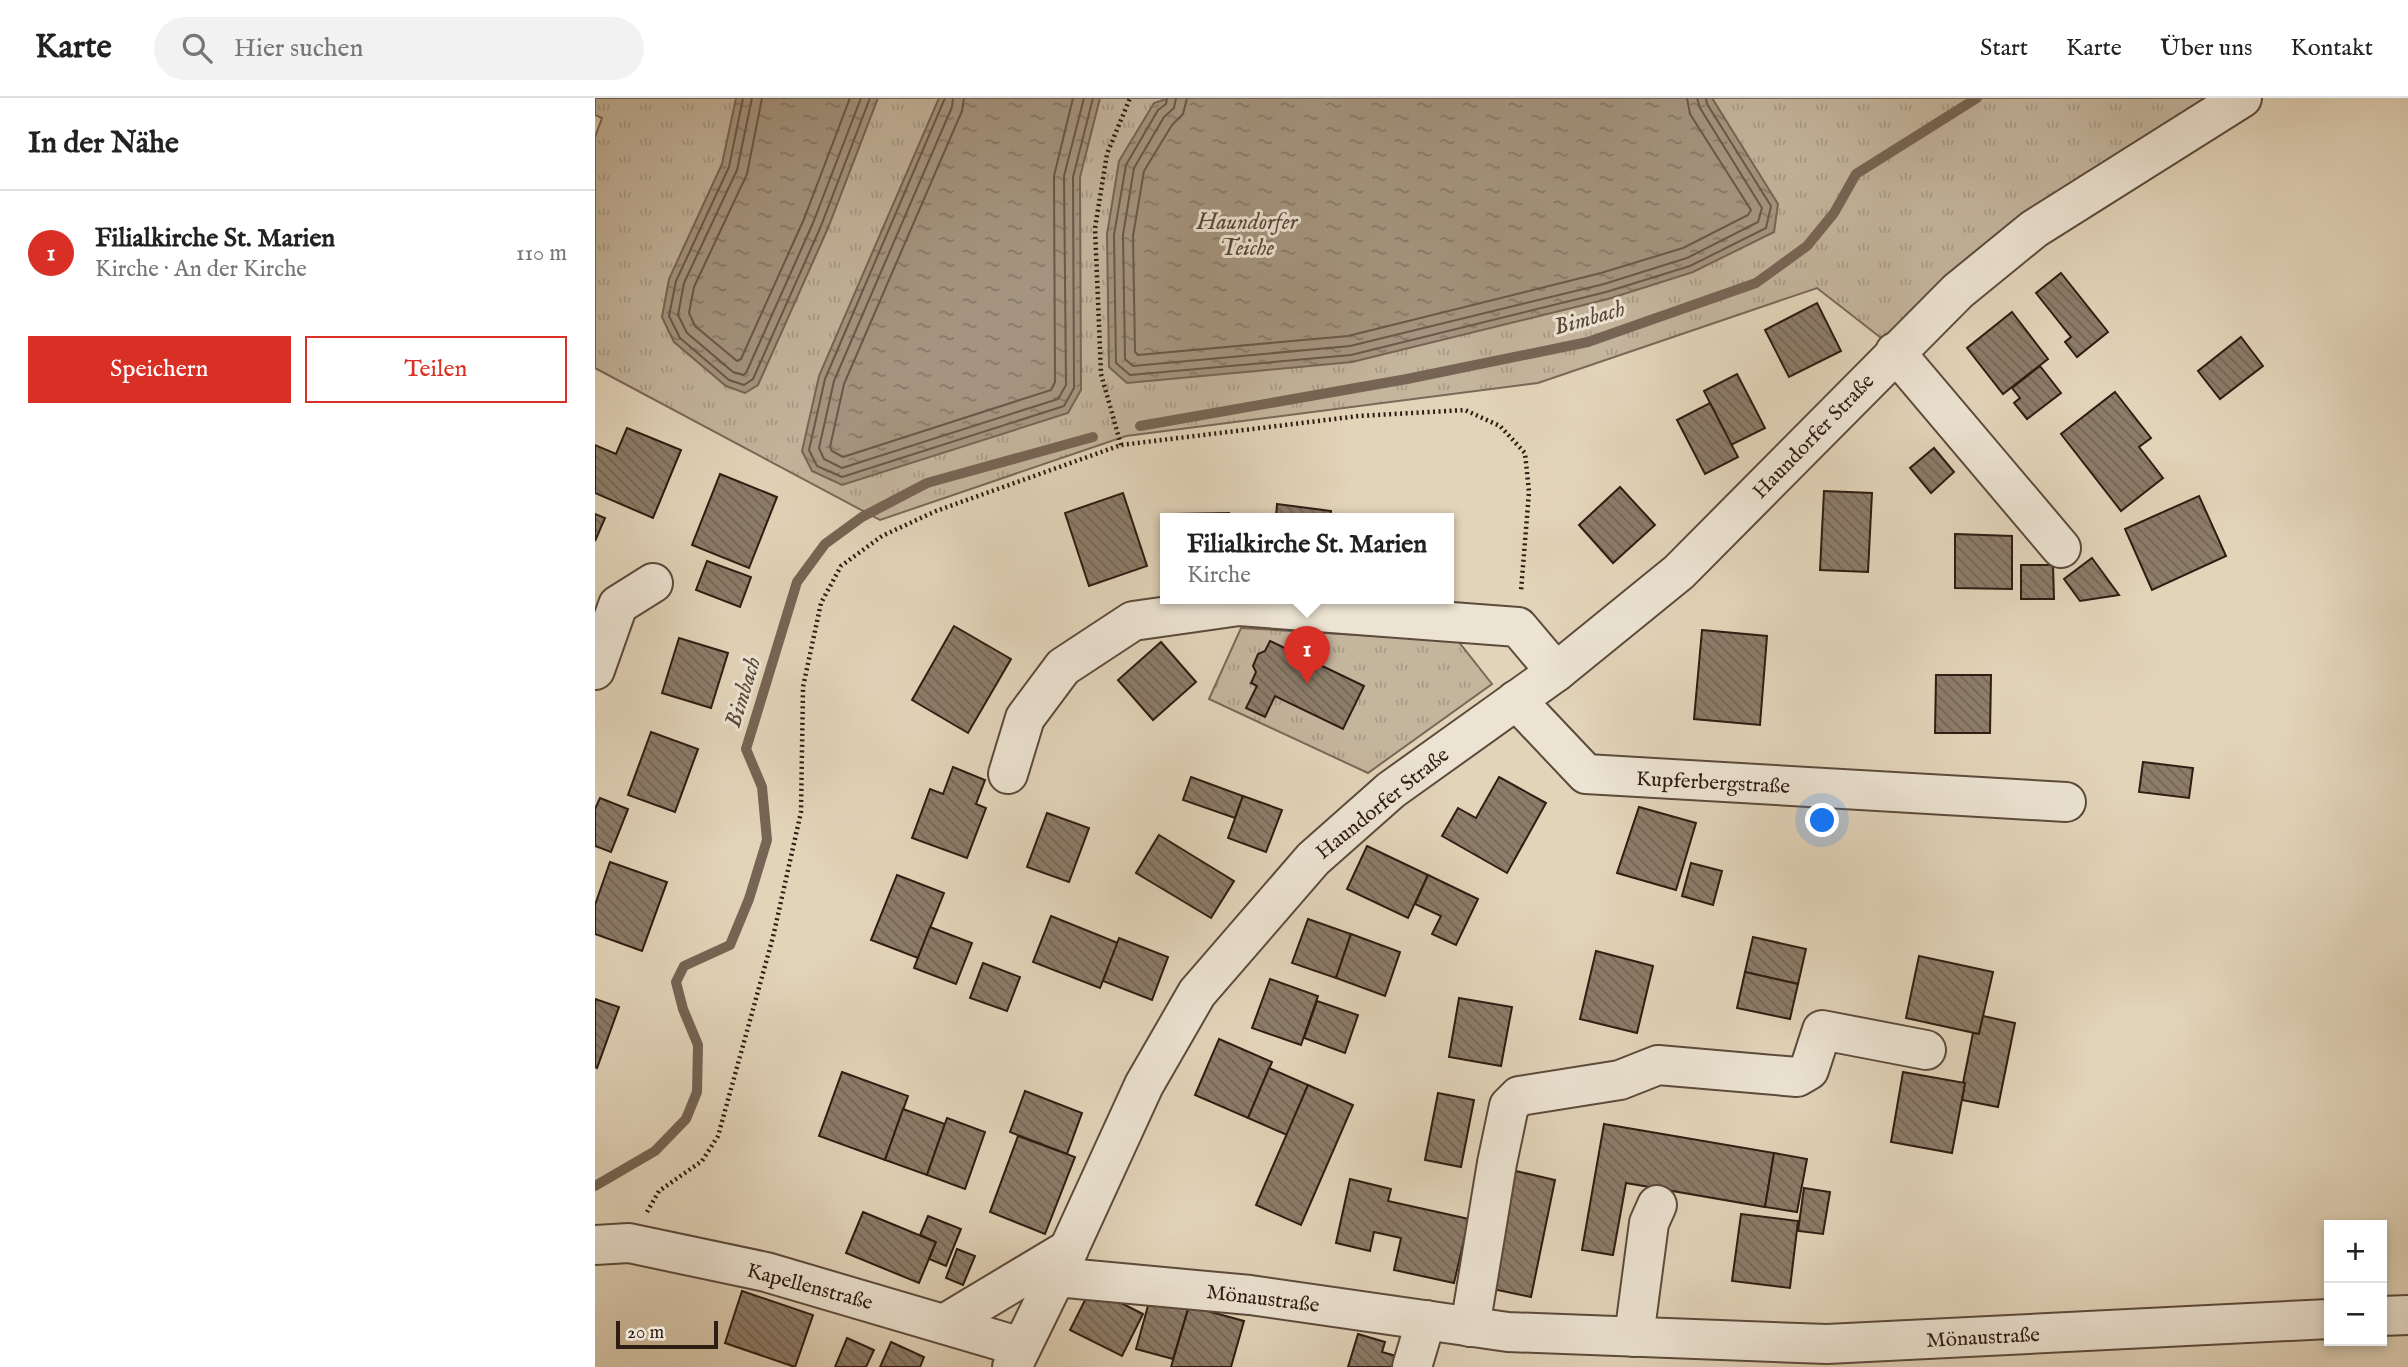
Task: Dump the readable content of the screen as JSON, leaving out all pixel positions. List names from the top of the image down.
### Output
{
  "streets": {
    "street": [
      "Haundorfer Straße",
      "Kupferbergstraße",
      "Kapellenstraße",
      "Mönaustraße"
    ]
  },
  "crossings": [
    ["Haundorfer Straße", "Kupferbergstraße"],
    ["Haundorfer Straße", "Kapellenstraße"],
    ["Haundorfer Straße", "Mönaustraße"]
  ],
  "water": ["Haundorfer Teiche", "Bimbach"],
  "scale_bar": "20 m",
  "page": {
    "header": "Karte",
    "search": "Hier suchen",
    "nav": [
      "Start",
      "Karte",
      "Über uns",
      "Kontakt"
    ],
    "heading": "In der Nähe",
    "list": [
      {
        "mark": "1",
        "name": "Filialkirche St. Marien",
        "note": "Kirche · An der Kirche",
        "value": "110 m"
      }
    ],
    "buttons": ["Speichern", "Teilen"],
    "popup": ["Filialkirche St. Marien", "Kirche"],
    "pins": "1",
    "map_buttons": ["+", "−"],
    "scale": "20 m"
  }
}
